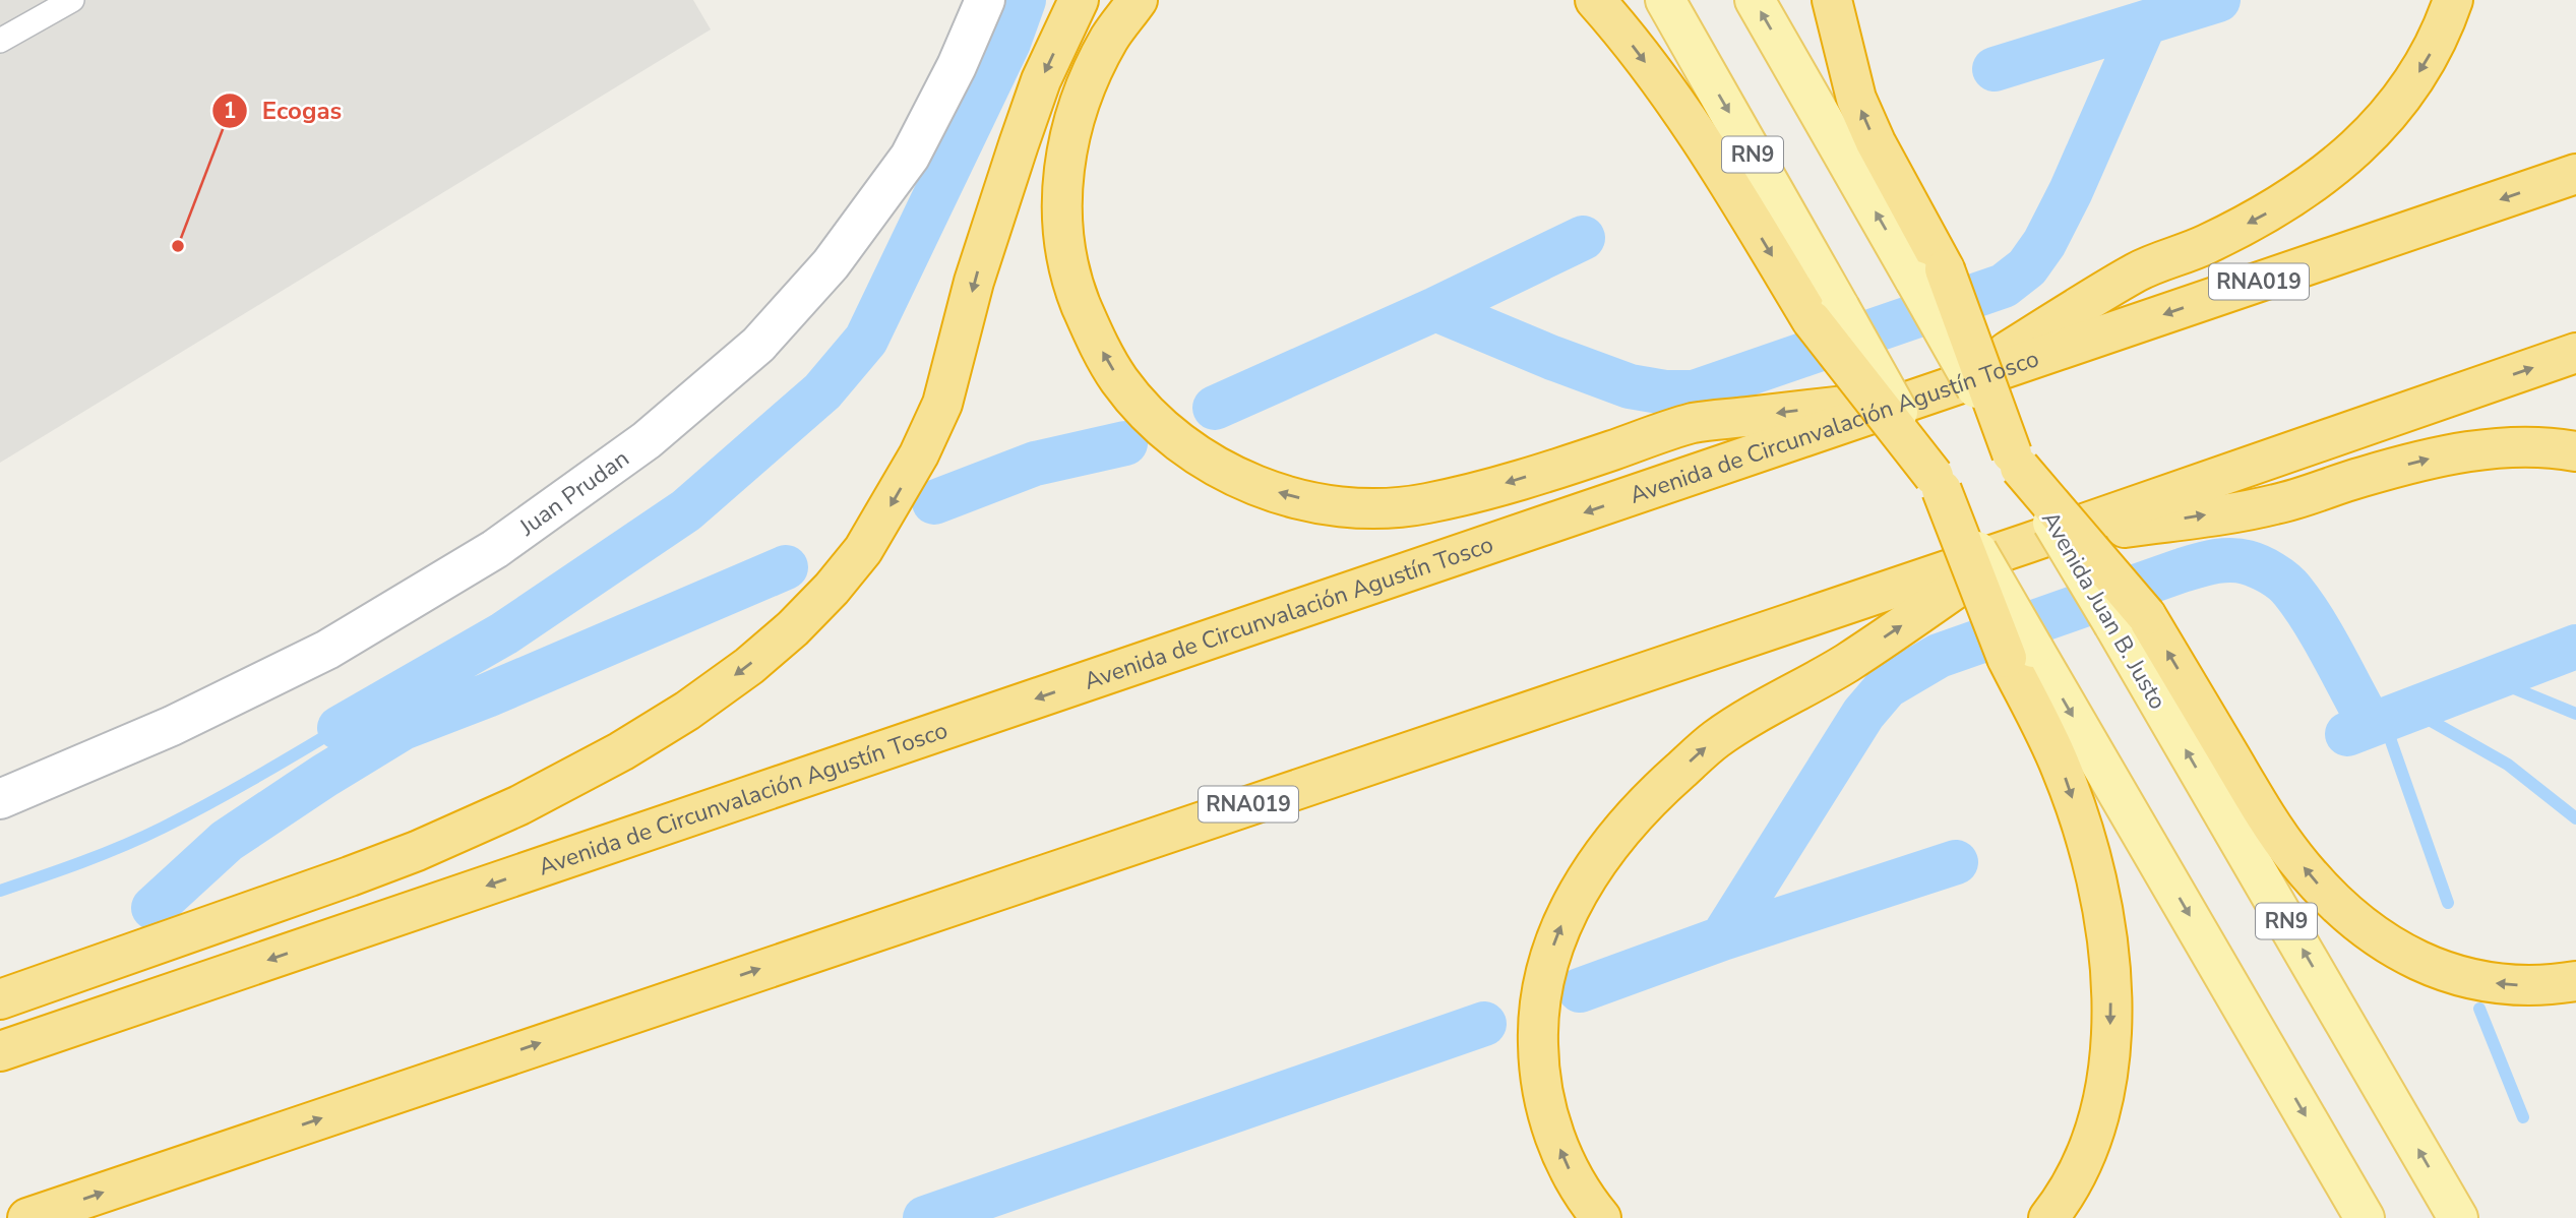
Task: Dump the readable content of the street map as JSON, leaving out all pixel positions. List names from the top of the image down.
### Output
{
  "streets": {
    "highway": ["RNA019", "Avenida de Circunvalación Agustín Tosco"],
    "main road": ["RN9", "Avenida Juan B. Justo"],
    "street": ["Juan Prudan"]
  },
  "places": ["Ecogas"]
}
